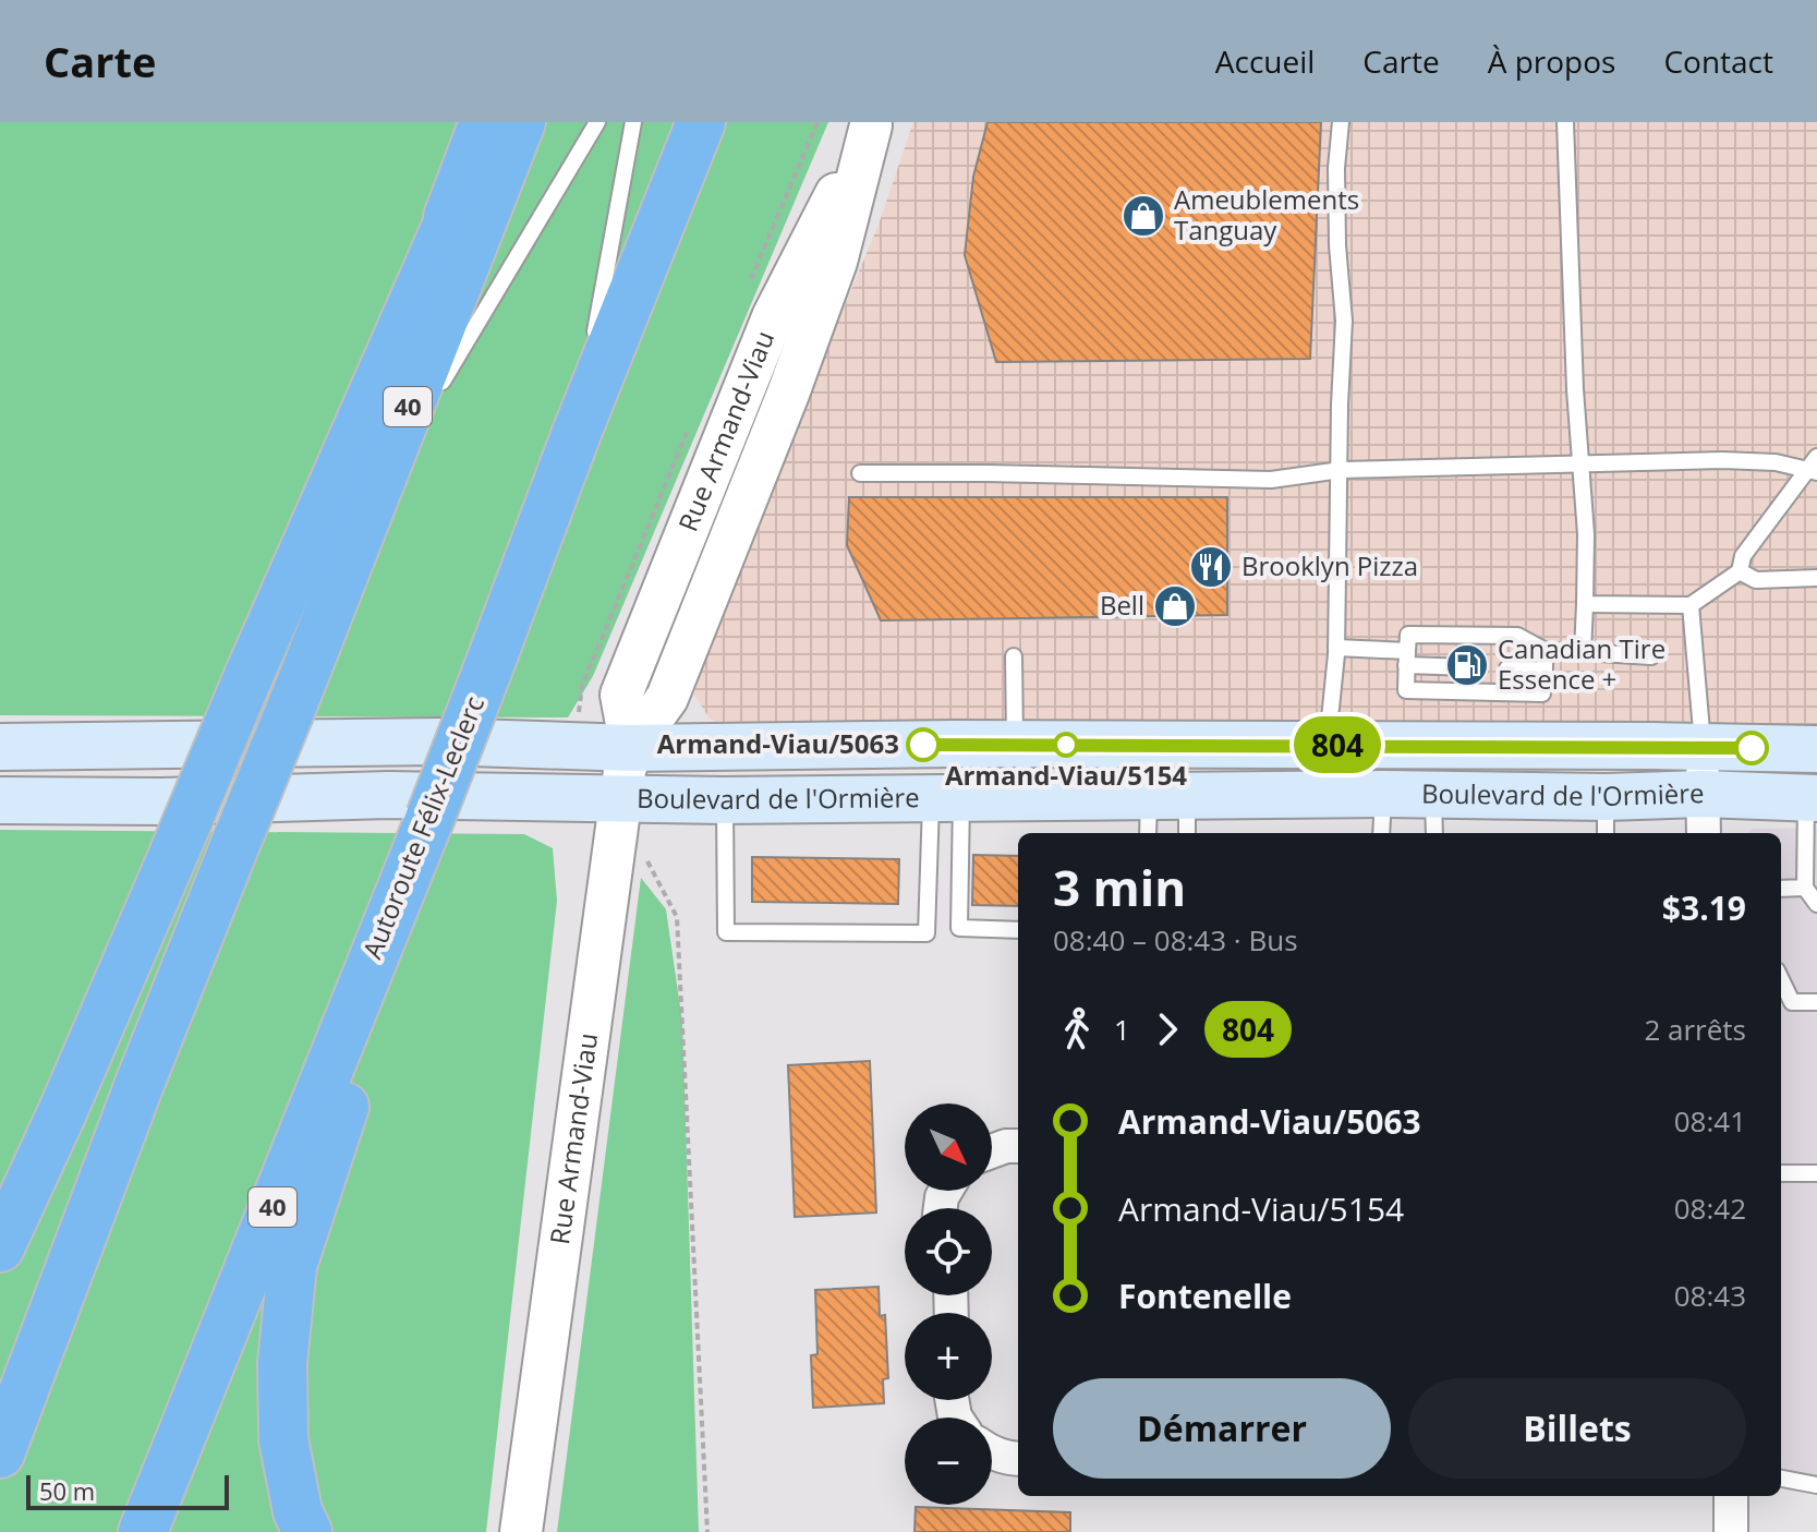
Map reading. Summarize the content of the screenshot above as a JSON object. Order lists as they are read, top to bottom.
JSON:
{
  "streets": {
    "highway": ["40", "Autoroute Félix-Leclerc"],
    "main road": ["Boulevard de l'Ormière"],
    "street": ["Rue Armand-Viau"]
  },
  "crossings": [
    ["Rue Armand-Viau", "Boulevard de l'Ormière"]
  ],
  "places": {
    "shop": ["Ameublements Tanguay", "Bell"],
    "restaurant": ["Brooklyn Pizza"],
    "fuel station": ["Canadian Tire Essence +"],
    "other": ["Armand-Viau/5063", "Armand-Viau/5154"]
  },
  "lines": ["bus line 804"],
  "scale_bar": "50 m",
  "north": "bottom right",
  "page": {
    "header": "Carte",
    "nav": [
      "Accueil",
      "Carte",
      "À propos",
      "Contact"
    ],
    "on_map": "804",
    "heading": ["3 min", "08:40 – 08:43 · Bus", "$3.19"],
    "legs": ["1", "804", "2 arrêts"],
    "list": [
      {
        "name": "Armand-Viau/5063",
        "value": "08:41"
      },
      {
        "name": "Armand-Viau/5154",
        "value": "08:42"
      },
      {
        "name": "Fontenelle",
        "value": "08:43"
      }
    ],
    "map_buttons": ["+", "−"],
    "buttons": ["Démarrer", "Billets"],
    "scale": "50 m"
  }
}
